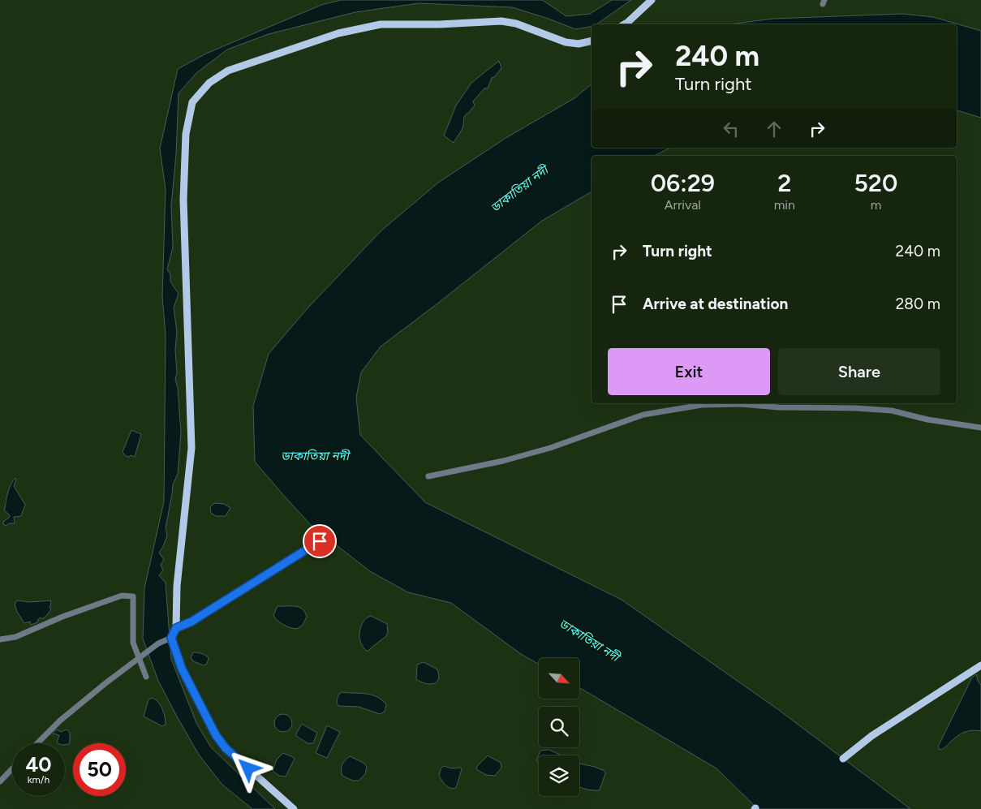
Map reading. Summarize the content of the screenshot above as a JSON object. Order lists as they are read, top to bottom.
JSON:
{
  "water": ["ডাকাতিয়া নদী"],
  "north": "bottom right",
  "page": {
    "turn": ["240 m", "Turn right"],
    "eta": [
      "06:29",
      "Arrival",
      "2",
      "min",
      "520",
      "m"
    ],
    "list": [
      {
        "name": "Turn right",
        "value": "240 m"
      },
      {
        "name": "Arrive at destination",
        "value": "280 m"
      }
    ],
    "buttons": ["Exit", "Share"],
    "speed": "40 km/h",
    "limit": "50"
  }
}
